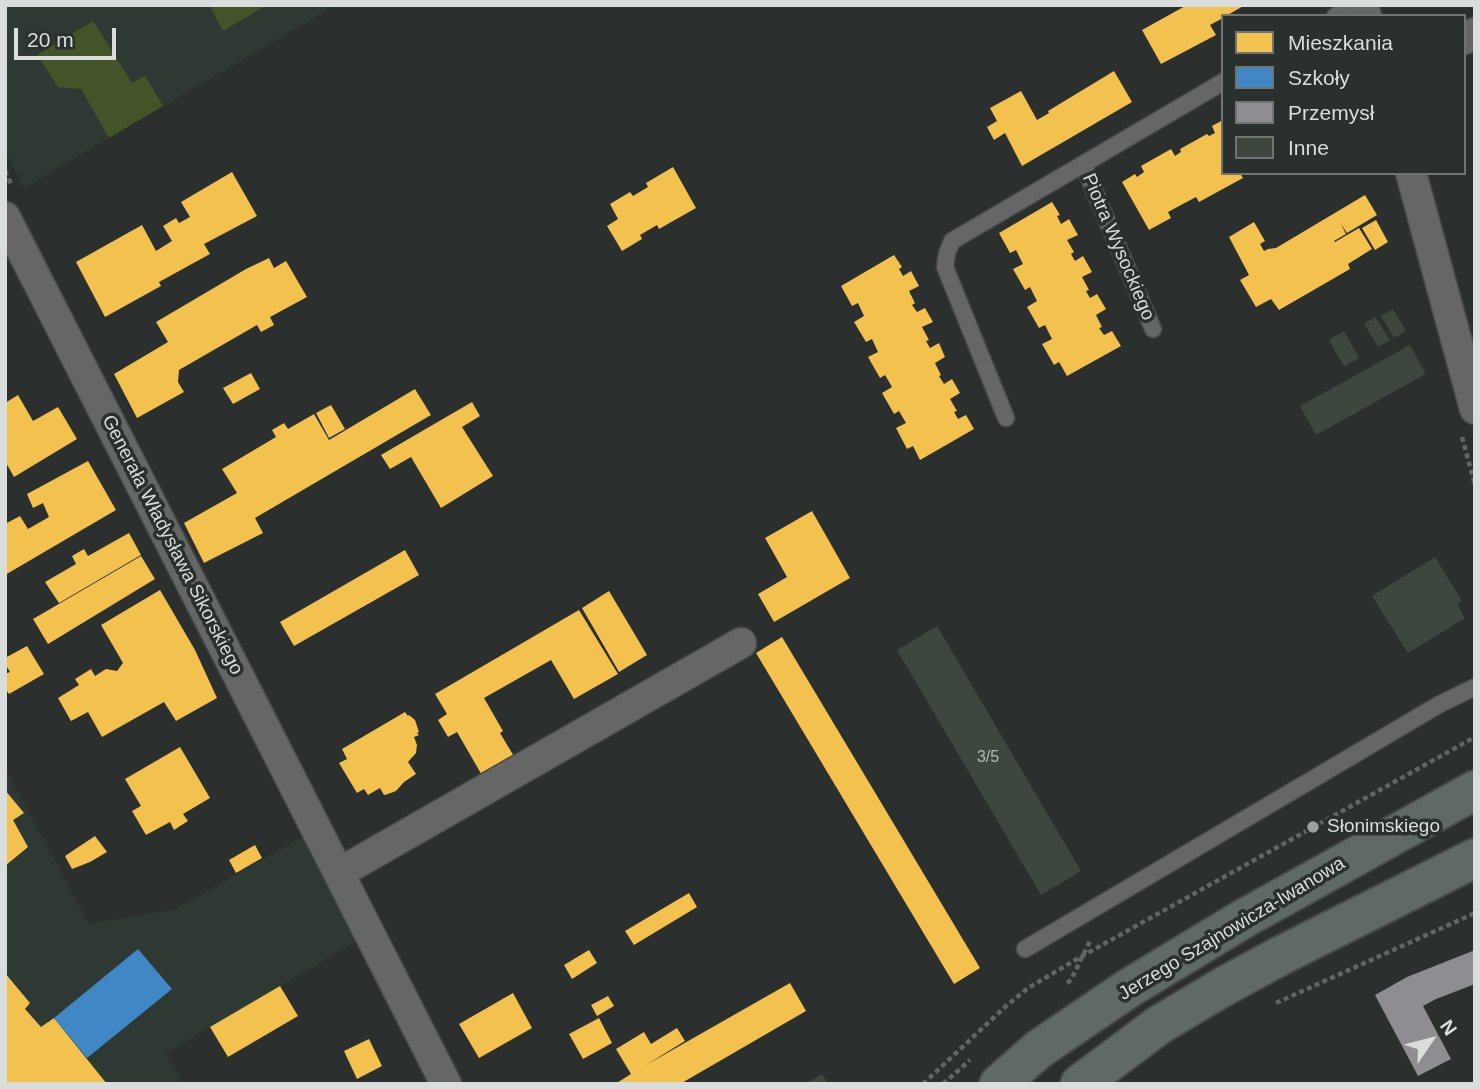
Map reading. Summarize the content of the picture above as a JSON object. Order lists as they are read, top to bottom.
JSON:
{
  "streets": {
    "main road": ["Jerzego Szajnowicza-Iwanowa"],
    "street": ["Generała Władysława Sikorskiego"],
    "lane": ["Piotra Wysockiego"]
  },
  "places": ["Słonimskiego"],
  "house_numbers": ["3/5"],
  "legend": [
    "Mieszkania",
    "Szkoły",
    "Przemysł",
    "Inne"
  ],
  "scale_bar": "20 m",
  "north": "top right"
}
